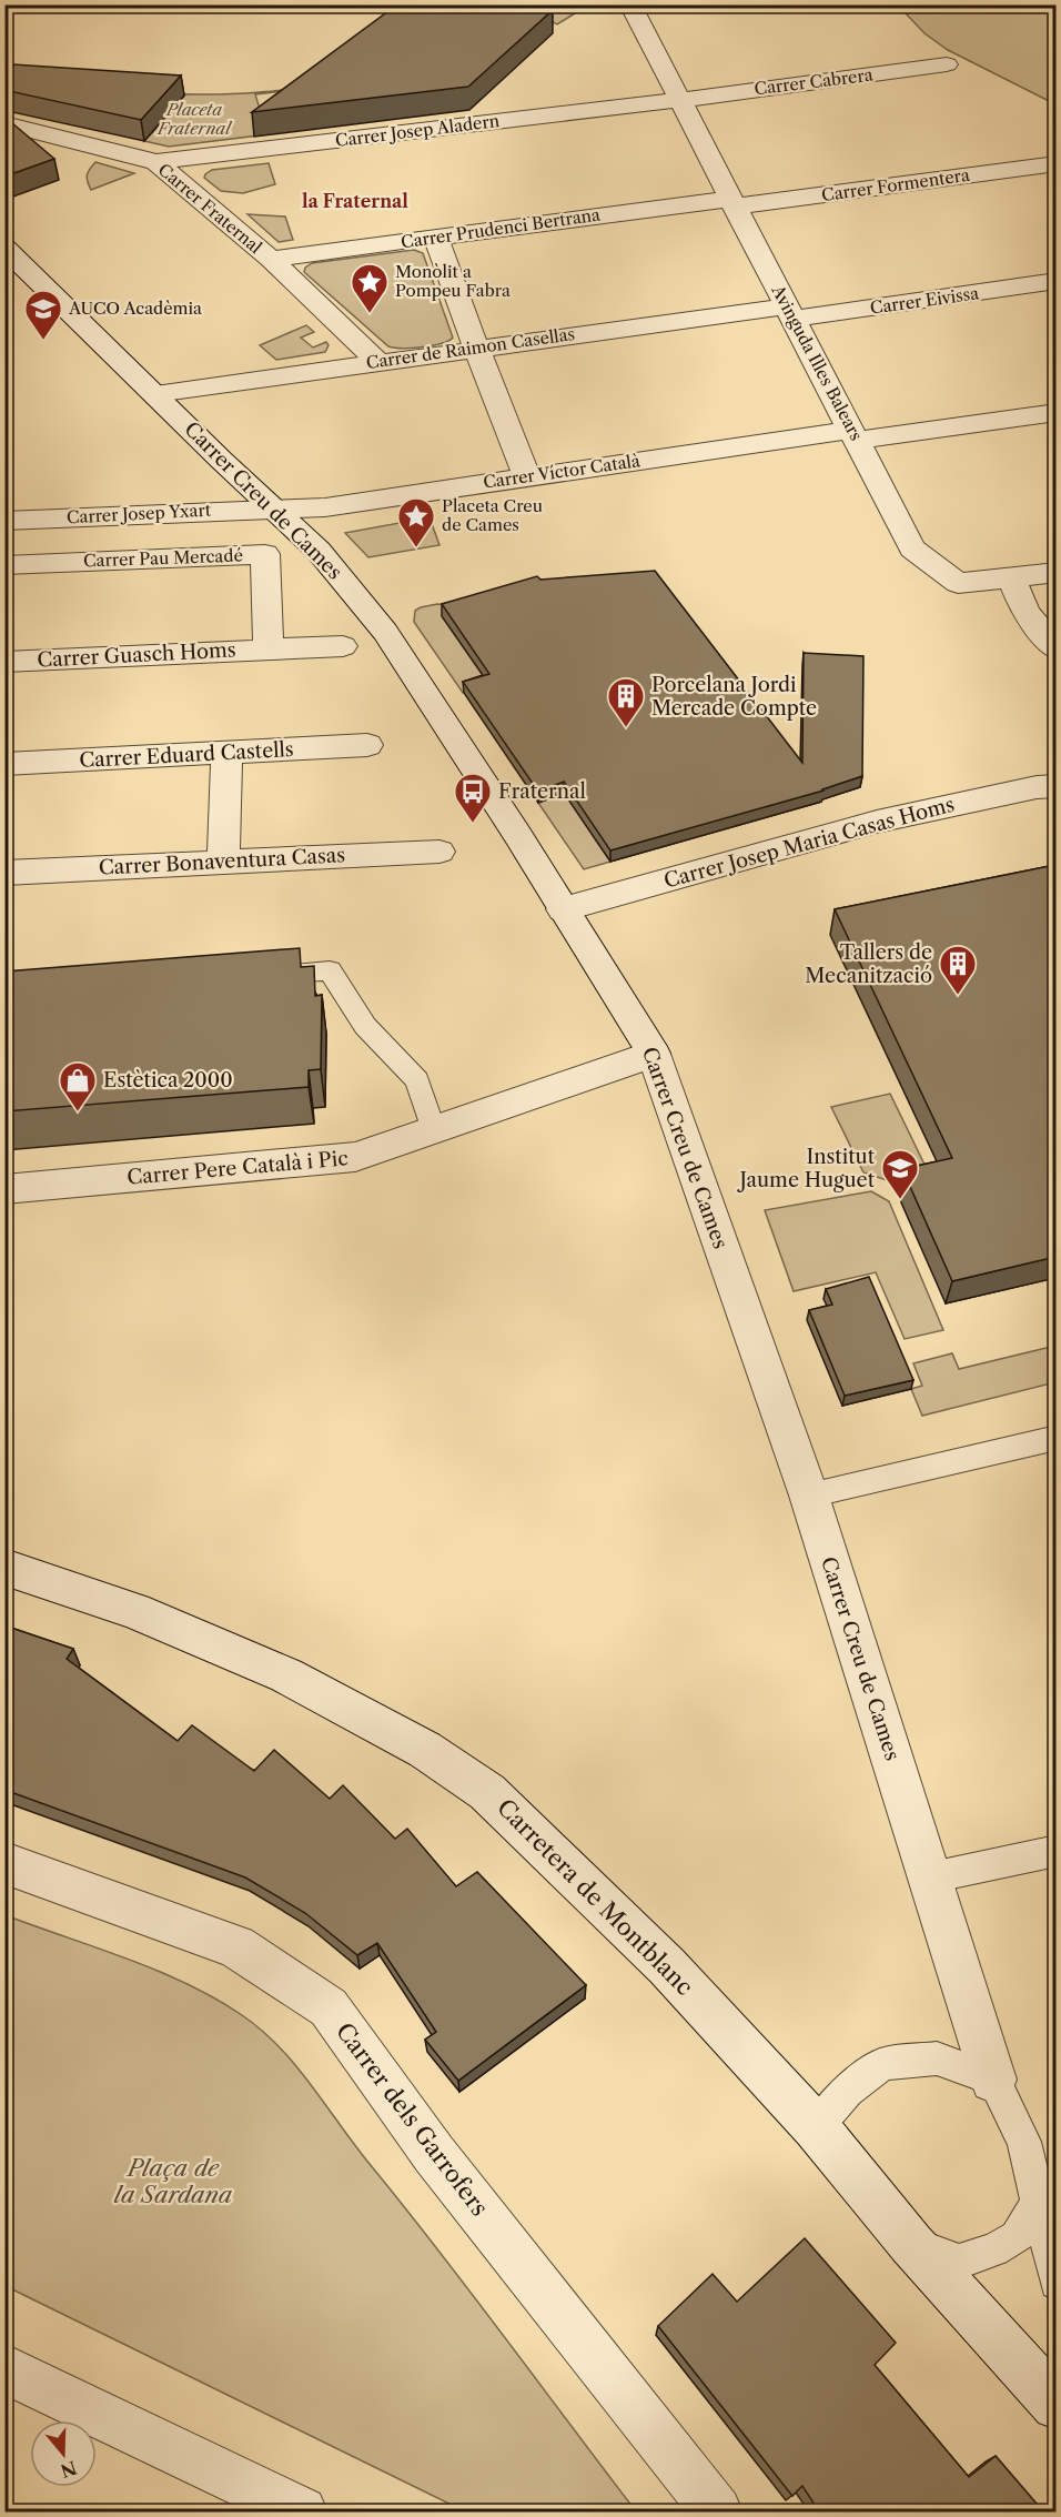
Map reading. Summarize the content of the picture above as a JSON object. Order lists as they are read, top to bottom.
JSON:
{
  "streets": {
    "street": [
      "Carrer Cabrera",
      "Carrer Josep Aladern",
      "Carrer Formentera",
      "Carrer Fraternal",
      "Carrer Prudenci Bertrana",
      "Carrer Eivissa",
      "Carrer de Raimon Casellas",
      "Avinguda Illes Balears",
      "Carrer Víctor Català",
      "Carrer Creu de Cames",
      "Carrer Josep Yxart",
      "Carrer Pau Mercadé",
      "Carrer Guasch Homs",
      "Carrer Eduard Castells",
      "Carrer Josep Maria Casas Homs",
      "Carrer Bonaventura Casas",
      "Carrer Pere Català i Pic",
      "Carretera de Montblanc",
      "Carrer dels Garrofers"
    ]
  },
  "crossings": [
    ["Carrer Cabrera", "Carrer Josep Aladern"],
    ["Carrer Cabrera", "Avinguda Illes Balears"],
    ["Carrer Josep Aladern", "Carrer Fraternal"],
    ["Carrer Josep Aladern", "Avinguda Illes Balears"],
    ["Carrer Formentera", "Carrer Prudenci Bertrana"],
    ["Carrer Formentera", "Avinguda Illes Balears"],
    ["Carrer Fraternal", "Carrer Prudenci Bertrana"],
    ["Carrer Fraternal", "Carrer de Raimon Casellas"],
    ["Carrer Prudenci Bertrana", "Avinguda Illes Balears"],
    ["Carrer Eivissa", "Carrer de Raimon Casellas"],
    ["Carrer Eivissa", "Avinguda Illes Balears"],
    ["Carrer de Raimon Casellas", "Avinguda Illes Balears"],
    ["Carrer de Raimon Casellas", "Carrer Creu de Cames"],
    ["Avinguda Illes Balears", "Carrer Víctor Català"],
    ["Carrer Víctor Català", "Carrer Creu de Cames"],
    ["Carrer Víctor Català", "Carrer Josep Yxart"],
    ["Carrer Creu de Cames", "Carrer Josep Yxart"],
    ["Carrer Creu de Cames", "Carrer Josep Maria Casas Homs"],
    ["Carrer Creu de Cames", "Carrer Pere Català i Pic"],
    ["Carrer Creu de Cames", "Carretera de Montblanc"],
    ["Carrer Pau Mercadé", "Carrer Guasch Homs"]
  ],
  "districts": ["la Fraternal"],
  "parks": ["Placeta Fraternal", "Plaça de la Sardana"],
  "places": {
    "place": ["Monòlit a Pompeu Fabra", "Placeta Creu de Cames"],
    "school or university": ["AUCO Acadèmia", "Institut Jaume Huguet"],
    "building": ["Porcelana Jordi Mercade Compte", "Tallers de Mecanització"],
    "bus stop": ["Fraternal"],
    "shop": ["Estètica 2000"]
  },
  "north": "bottom"
}
